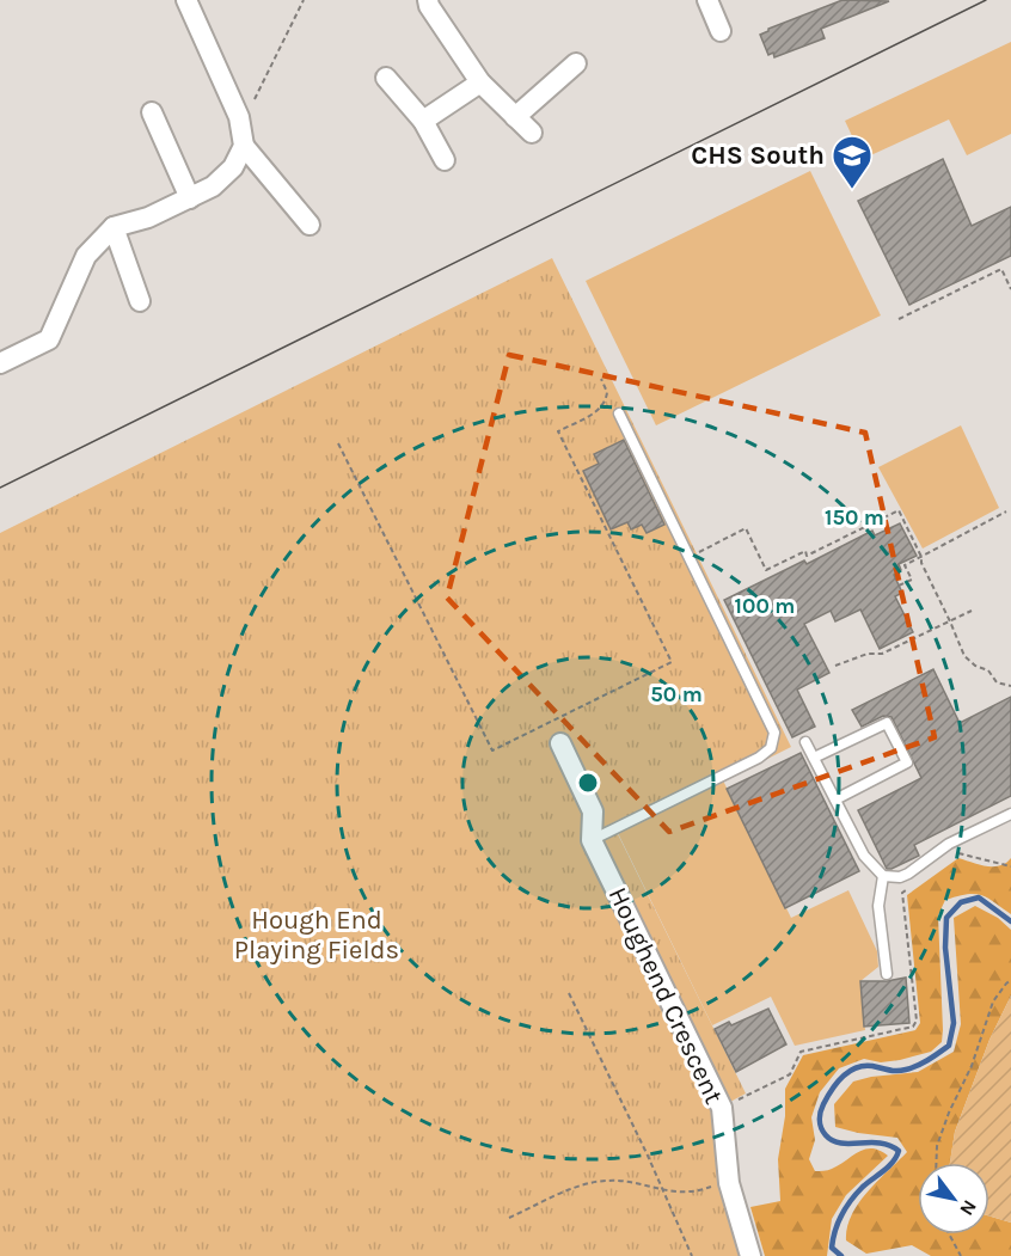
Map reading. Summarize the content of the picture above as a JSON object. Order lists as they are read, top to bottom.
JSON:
{
  "streets": {
    "street": ["Houghend Crescent"]
  },
  "parks": ["Hough End Playing Fields"],
  "places": {
    "school or university": ["CHS South"]
  },
  "north": "bottom right",
  "rings": ["150 m", "100 m", "50 m"]
}
